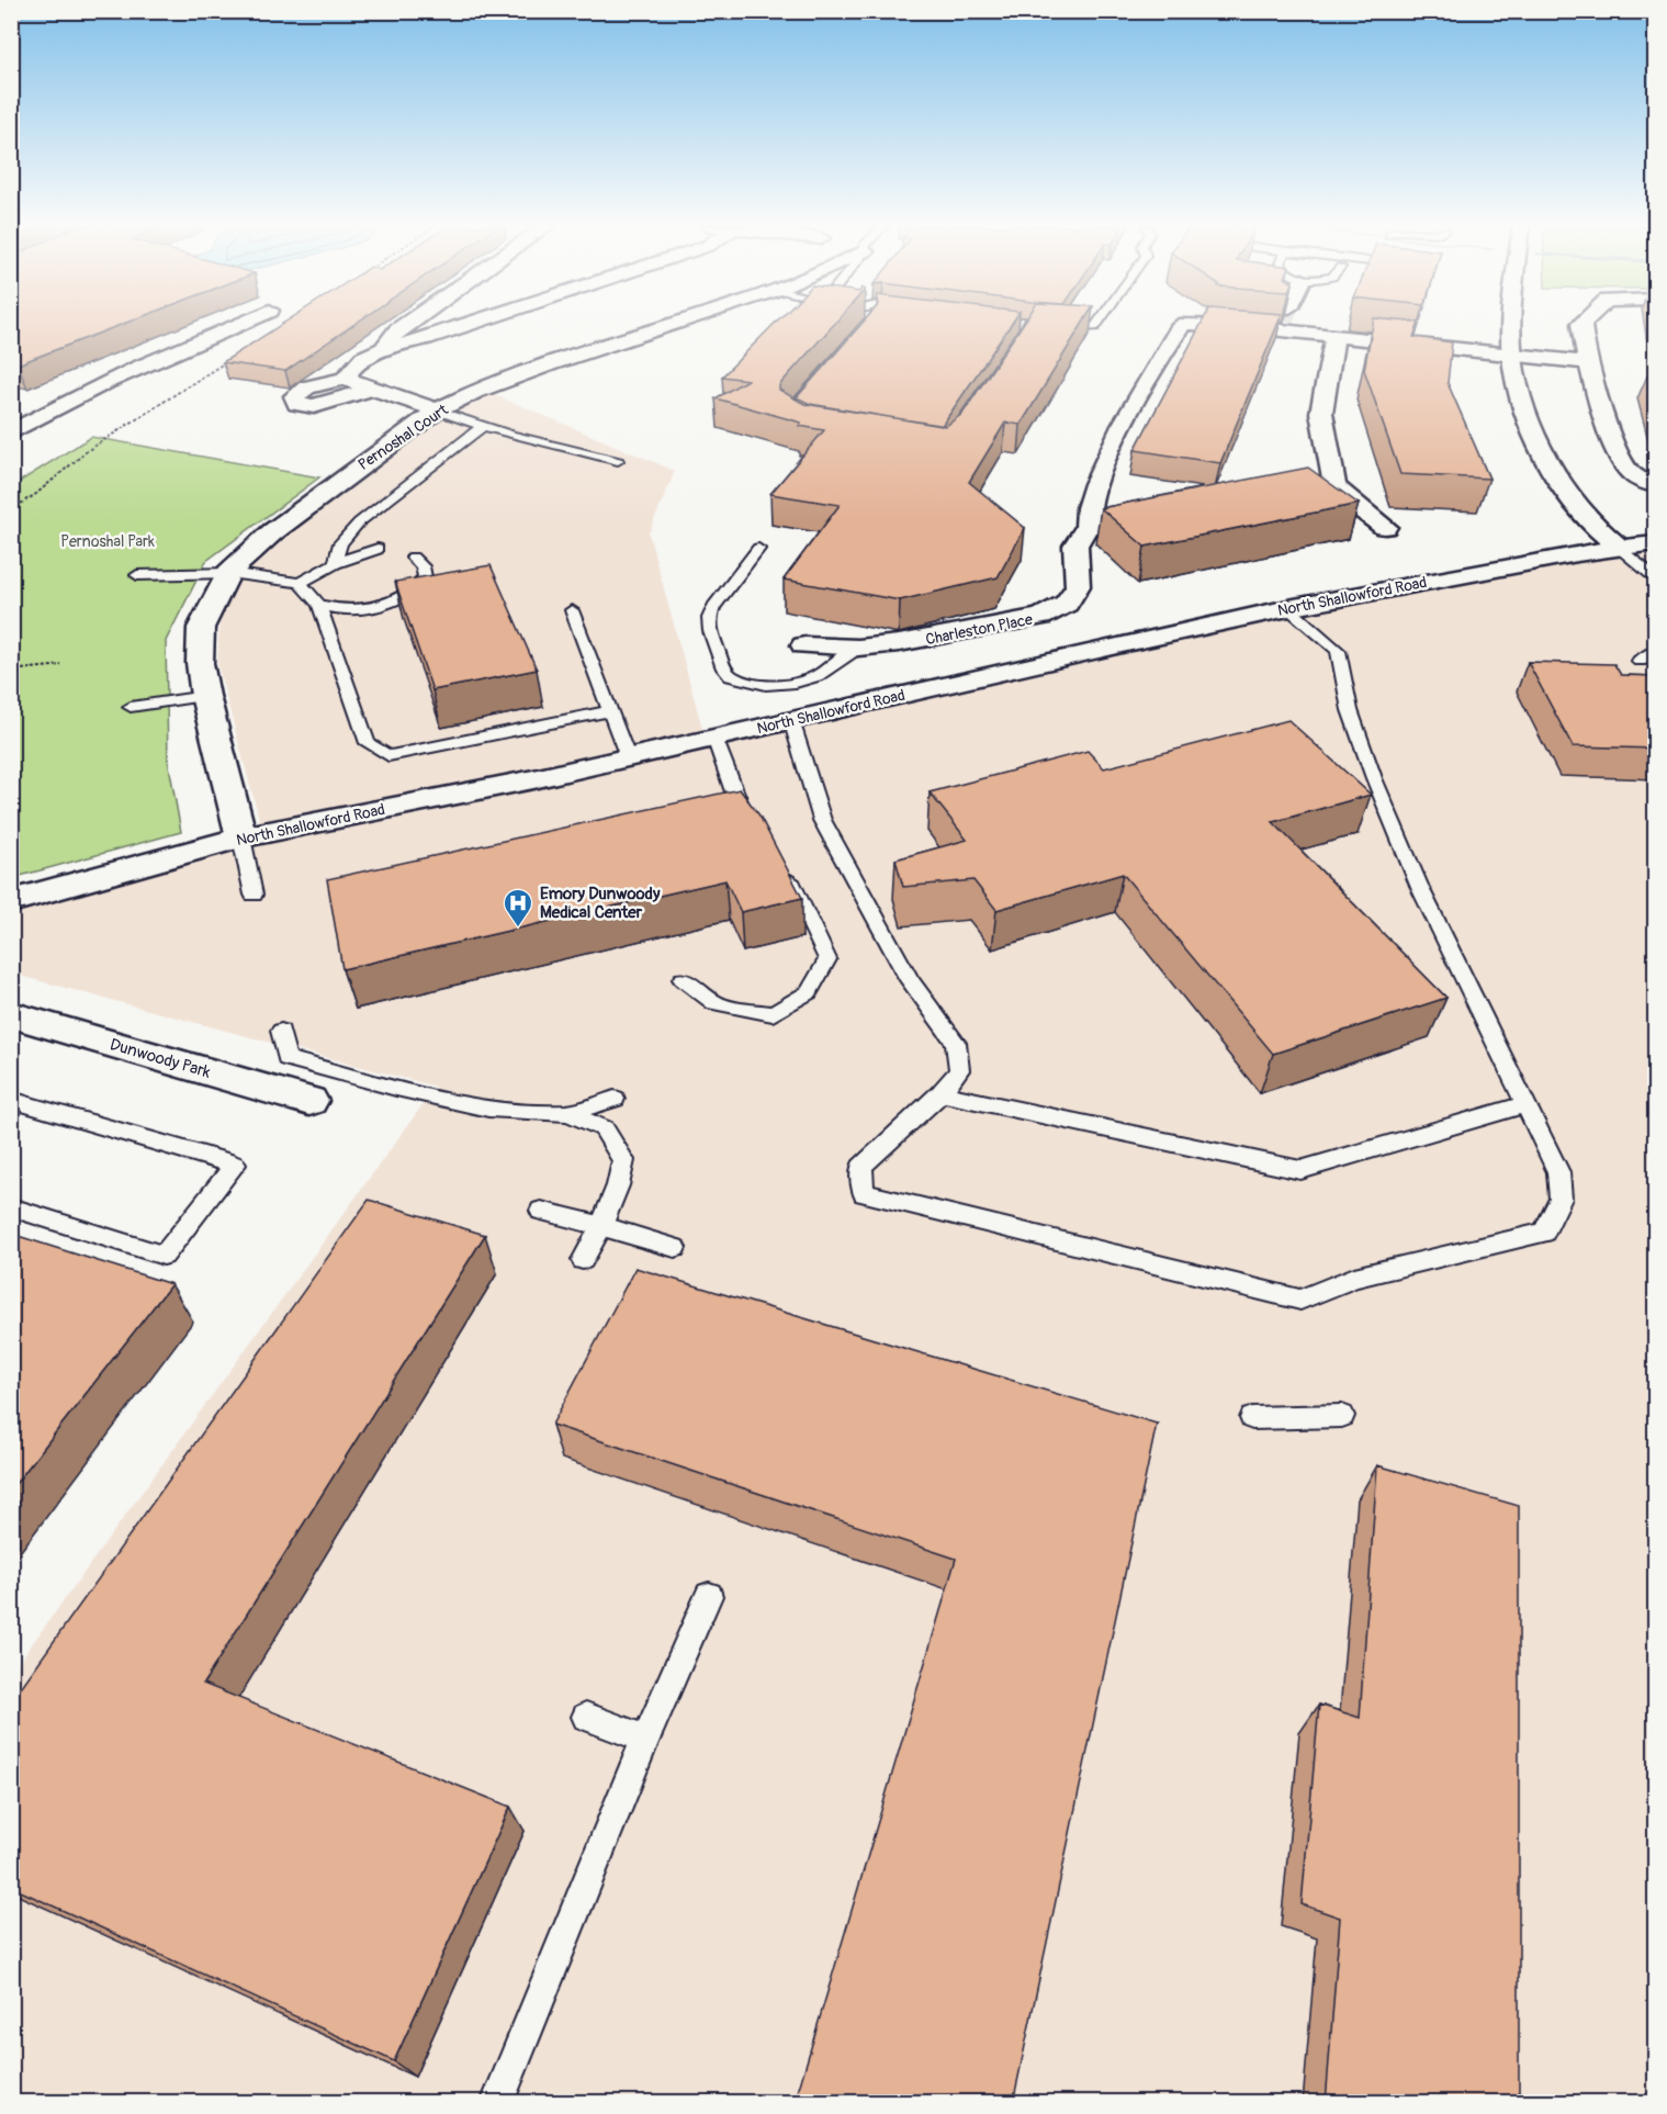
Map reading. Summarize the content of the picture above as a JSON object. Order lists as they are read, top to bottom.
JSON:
{
  "streets": {
    "street": [
      "Pernoshal Court",
      "North Shallowford Road",
      "Charleston Place",
      "Dunwoody Park"
    ]
  },
  "crossings": [
    ["Pernoshal Court", "North Shallowford Road"]
  ],
  "parks": ["Pernoshal Park"],
  "places": {
    "hospital": ["Emory Dunwoody Medical Center"]
  }
}
